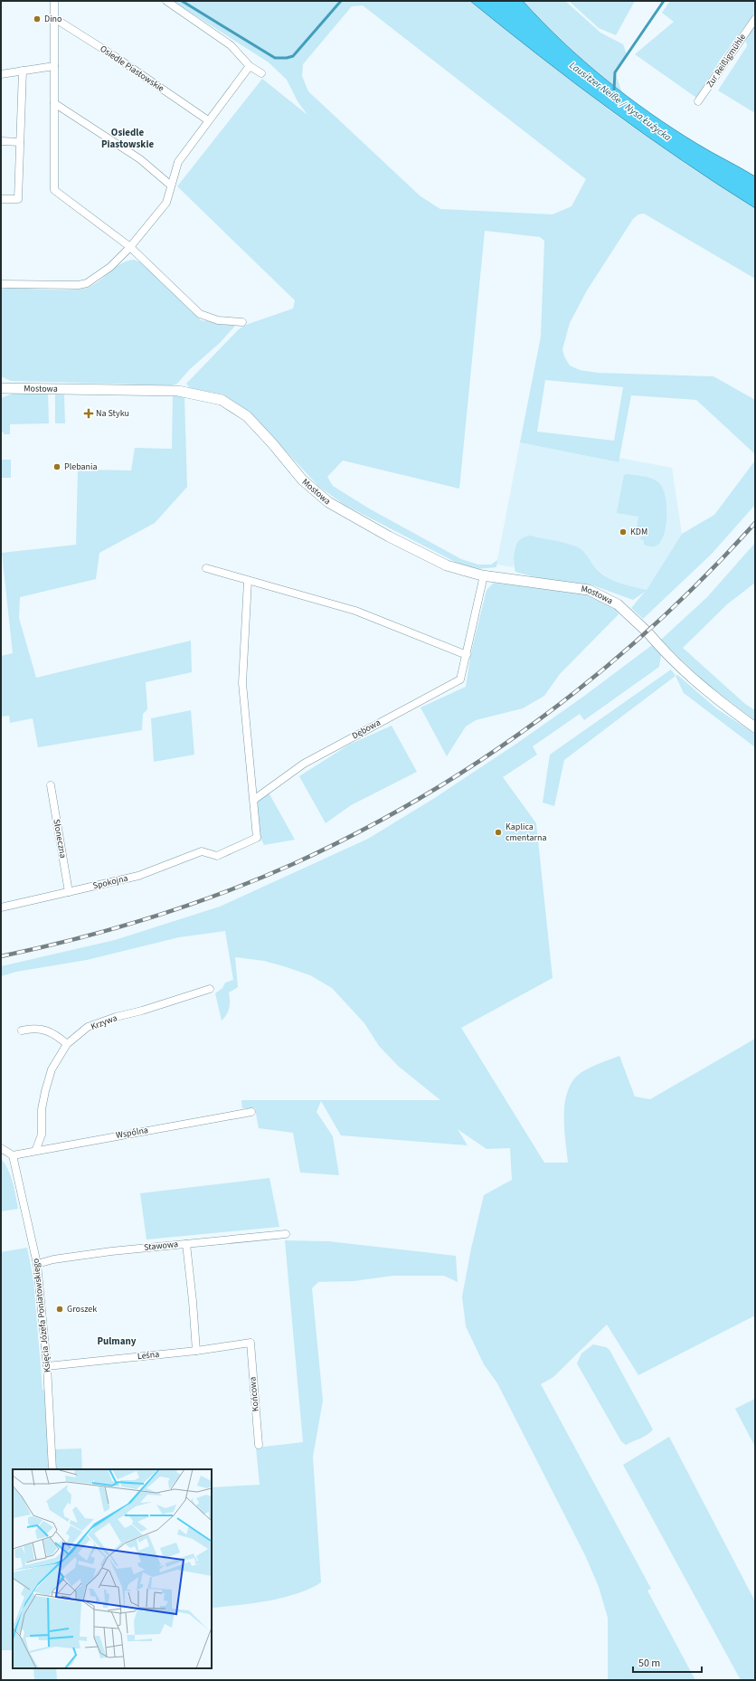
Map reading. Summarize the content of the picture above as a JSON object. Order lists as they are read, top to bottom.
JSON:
{
  "streets": {
    "street": [
      "Zur Reißigmühle",
      "Osiedle Piastowskie",
      "Mostowa",
      "Dębowa",
      "Słoneczna",
      "Spokojna",
      "Krzywa",
      "Wspólna",
      "Stawowa",
      "Księcia Józefa Poniatowskiego",
      "Leśna",
      "Końcowa"
    ]
  },
  "crossings": [
    ["Mostowa", "Dębowa"],
    ["Dębowa", "Spokojna"],
    ["Słoneczna", "Spokojna"],
    ["Krzywa", "Wspólna"],
    ["Wspólna", "Księcia Józefa Poniatowskiego"],
    ["Stawowa", "Księcia Józefa Poniatowskiego"],
    ["Księcia Józefa Poniatowskiego", "Leśna"],
    ["Leśna", "Końcowa"]
  ],
  "districts": ["Osiedle Piastowskie", "Pulmany"],
  "water": ["Lausitzer Neiße / Nysa Łużycka"],
  "places": {
    "other": [
      "Dino",
      "Plebania",
      "KDM",
      "Kaplica cmentarna",
      "Groszek"
    ],
    "health": ["Na Styku"]
  },
  "scale_bar": "50 m"
}
